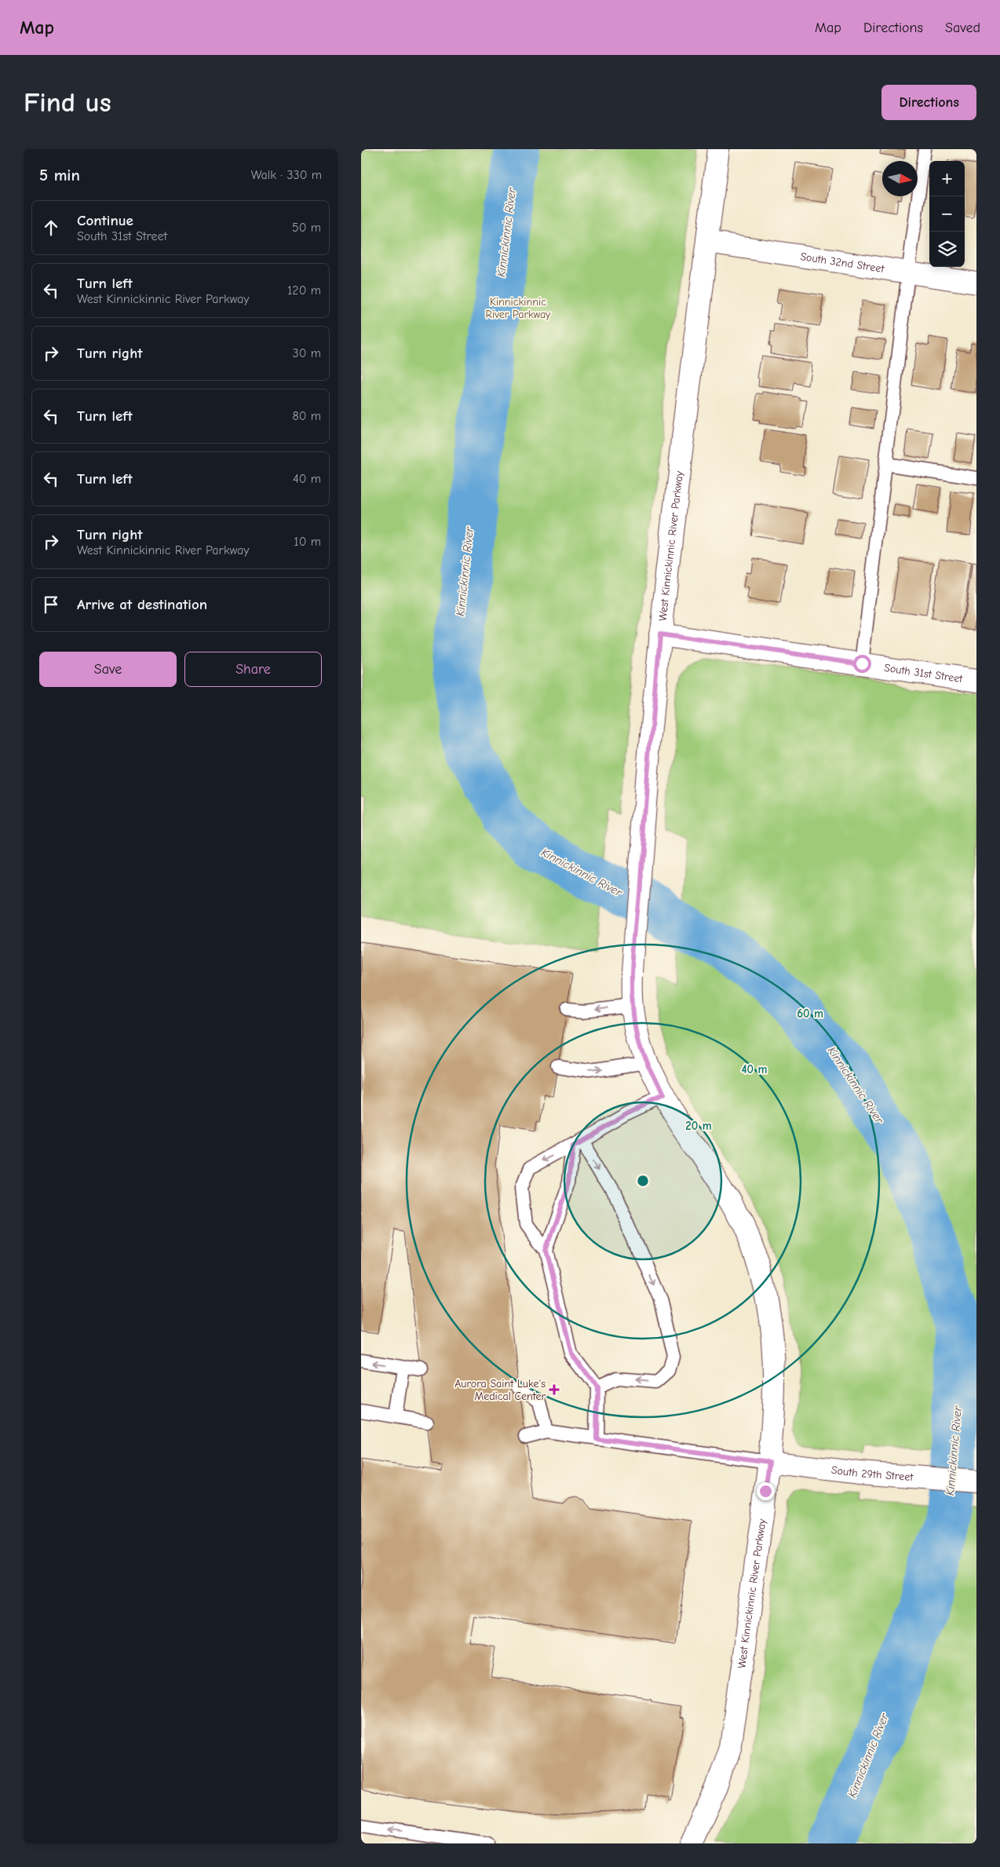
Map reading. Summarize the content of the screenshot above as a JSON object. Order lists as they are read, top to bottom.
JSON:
{
  "streets": {
    "street": [
      "South 32nd Street",
      "West Kinnickinnic River Parkway",
      "South 31st Street",
      "South 29th Street"
    ]
  },
  "crossings": [
    ["South 32nd Street", "West Kinnickinnic River Parkway"],
    ["West Kinnickinnic River Parkway", "South 31st Street"],
    ["West Kinnickinnic River Parkway", "South 29th Street"]
  ],
  "water": ["Kinnickinnic River"],
  "parks": ["Kinnickinnic River Parkway"],
  "places": {
    "health": ["Aurora Saint Luke's Medical Center"]
  },
  "north": "right",
  "page": {
    "header": "Map",
    "nav": ["Map", "Directions", "Saved"],
    "buttons": [
      "Directions",
      ["Save", "Share"]
    ],
    "title": "Find us",
    "heading": ["5 min", "Walk · 330 m"],
    "map_buttons": ["+", "−"],
    "list": [
      ["Continue", "South 31st Street", "50 m"],
      ["Turn left", "West Kinnickinnic River Parkway", "120 m"],
      ["Turn right", "30 m"],
      ["Turn left", "80 m"],
      ["Turn left", "40 m"],
      ["Turn right", "West Kinnickinnic River Parkway", "10 m"],
      "Arrive at destination"
    ]
  },
  "rings": ["60 m", "40 m", "20 m"]
}
